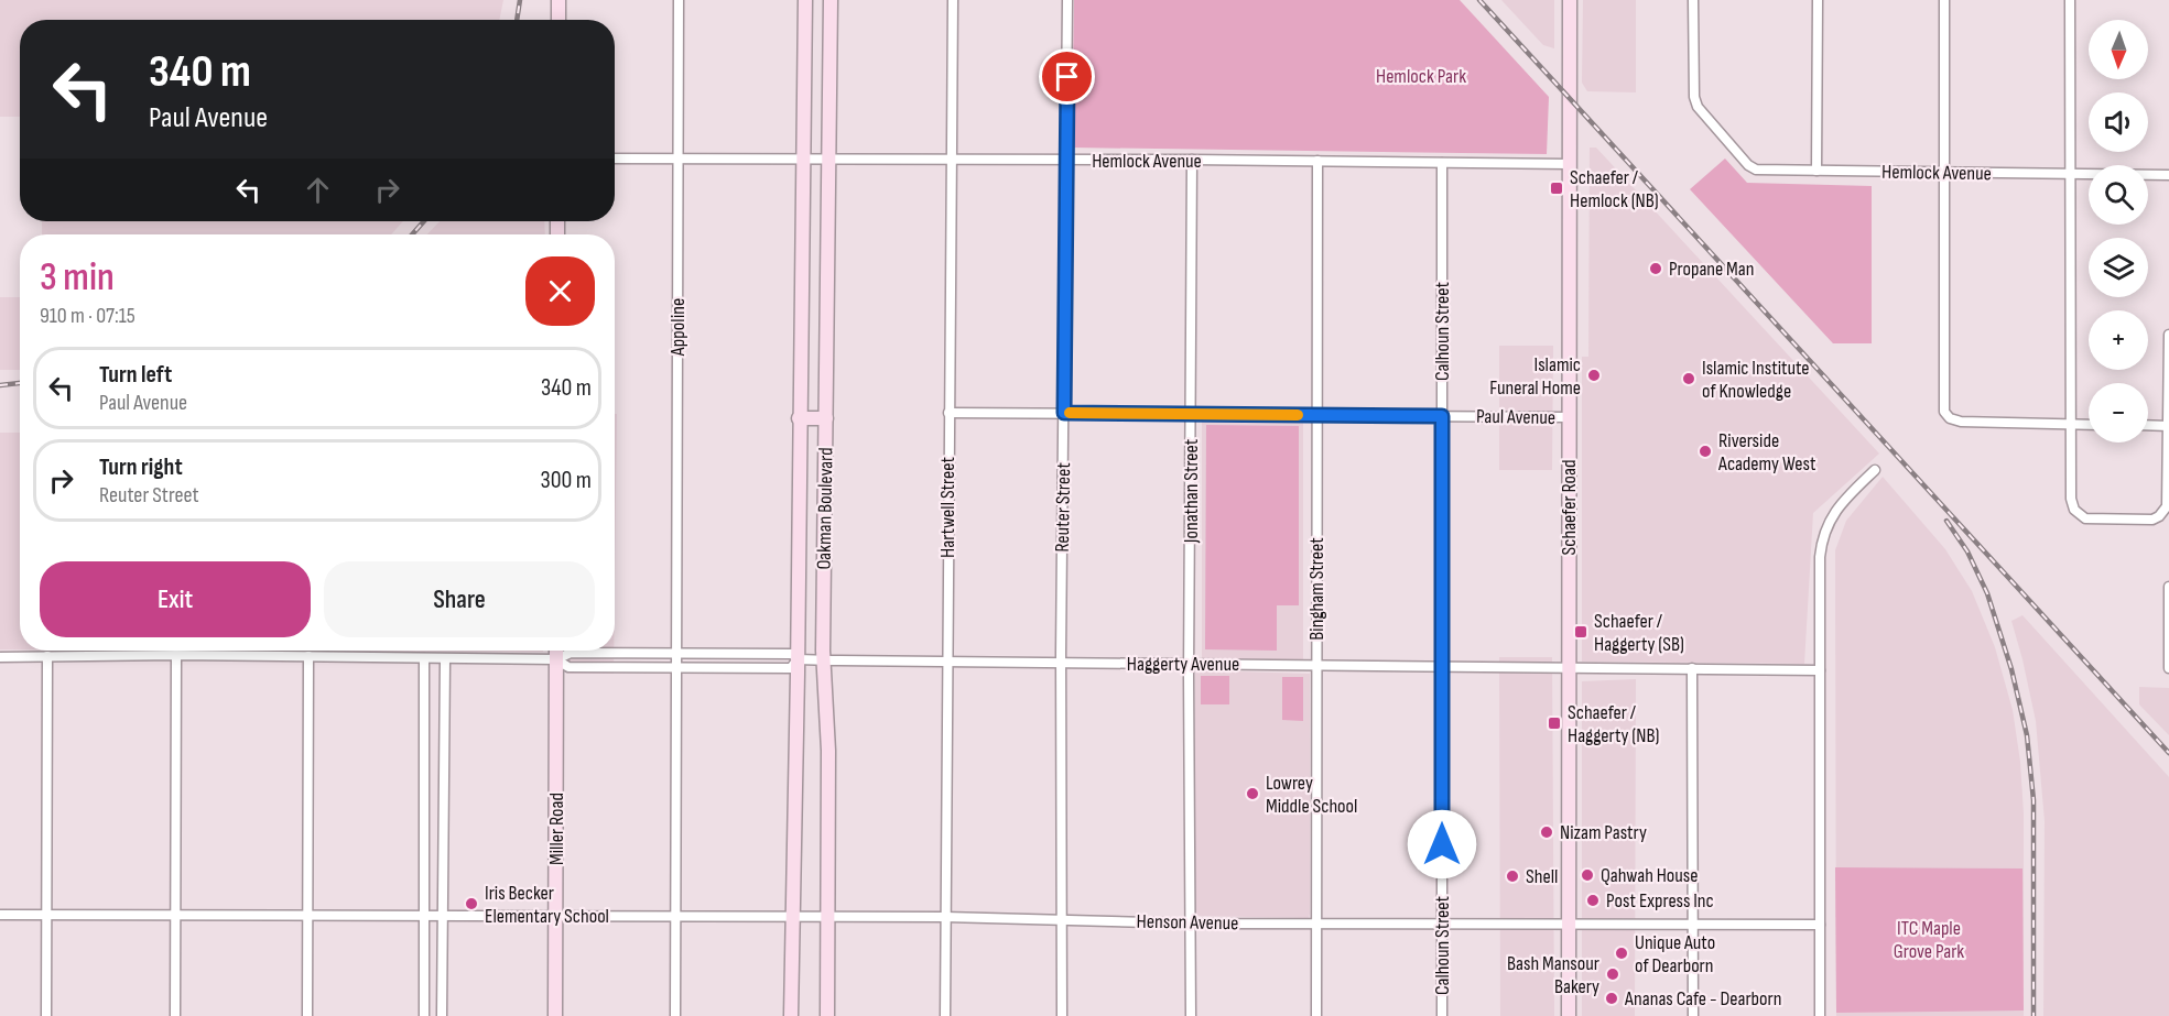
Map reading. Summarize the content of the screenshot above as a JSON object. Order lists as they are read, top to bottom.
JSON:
{
  "streets": {
    "street": [
      "Hemlock Avenue",
      "Appoline",
      "Calhoun Street",
      "Paul Avenue",
      "Jonathan Street",
      "Hartwell Street",
      "Reuter Street",
      "Schaefer Road",
      "Oakman Boulevard",
      "Bingham Street",
      "Haggerty Avenue",
      "Miller Road",
      "Henson Avenue"
    ]
  },
  "crossings": [
    ["Hemlock Avenue", "Appoline"],
    ["Hemlock Avenue", "Calhoun Street"],
    ["Hemlock Avenue", "Jonathan Street"],
    ["Hemlock Avenue", "Hartwell Street"],
    ["Hemlock Avenue", "Reuter Street"],
    ["Hemlock Avenue", "Schaefer Road"],
    ["Hemlock Avenue", "Oakman Boulevard"],
    ["Hemlock Avenue", "Bingham Street"],
    ["Appoline", "Haggerty Avenue"],
    ["Appoline", "Henson Avenue"],
    ["Calhoun Street", "Paul Avenue"],
    ["Calhoun Street", "Haggerty Avenue"],
    ["Calhoun Street", "Henson Avenue"],
    ["Paul Avenue", "Jonathan Street"],
    ["Paul Avenue", "Hartwell Street"],
    ["Paul Avenue", "Reuter Street"],
    ["Paul Avenue", "Schaefer Road"],
    ["Paul Avenue", "Bingham Street"],
    ["Jonathan Street", "Haggerty Avenue"],
    ["Jonathan Street", "Henson Avenue"],
    ["Hartwell Street", "Haggerty Avenue"],
    ["Hartwell Street", "Henson Avenue"],
    ["Reuter Street", "Haggerty Avenue"],
    ["Reuter Street", "Henson Avenue"],
    ["Schaefer Road", "Haggerty Avenue"],
    ["Schaefer Road", "Henson Avenue"],
    ["Oakman Boulevard", "Haggerty Avenue"],
    ["Oakman Boulevard", "Henson Avenue"],
    ["Bingham Street", "Haggerty Avenue"],
    ["Bingham Street", "Henson Avenue"],
    ["Haggerty Avenue", "Miller Road"],
    ["Miller Road", "Henson Avenue"]
  ],
  "parks": ["Hemlock Park", "ITC Maple Grove Park"],
  "places": {
    "transit": ["Schaefer / Hemlock (NB)", "Schaefer / Haggerty (SB)", "Schaefer / Haggerty (NB)"],
    "other": [
      "Propane Man",
      "Islamic Funeral Home",
      "Islamic Institute of Knowledge",
      "Riverside Academy West",
      "Lowrey Middle School",
      "Nizam Pastry",
      "Qahwah House",
      "Shell",
      "Post Express Inc",
      "Iris Becker Elementary School",
      "Unique Auto of Dearborn",
      "Bash Mansour Bakery",
      "Ananas Cafe - Dearborn"
    ]
  },
  "north": "bottom",
  "page": {
    "map_buttons": ["+", "−"],
    "turn": ["340 m", "Paul Avenue"],
    "heading": ["3 min", "910 m · 07:15"],
    "list": [
      {
        "name": "Turn left",
        "note": "Paul Avenue",
        "value": "340 m"
      },
      {
        "name": "Turn right",
        "note": "Reuter Street",
        "value": "300 m"
      }
    ],
    "buttons": ["Exit", "Share"]
  }
}
